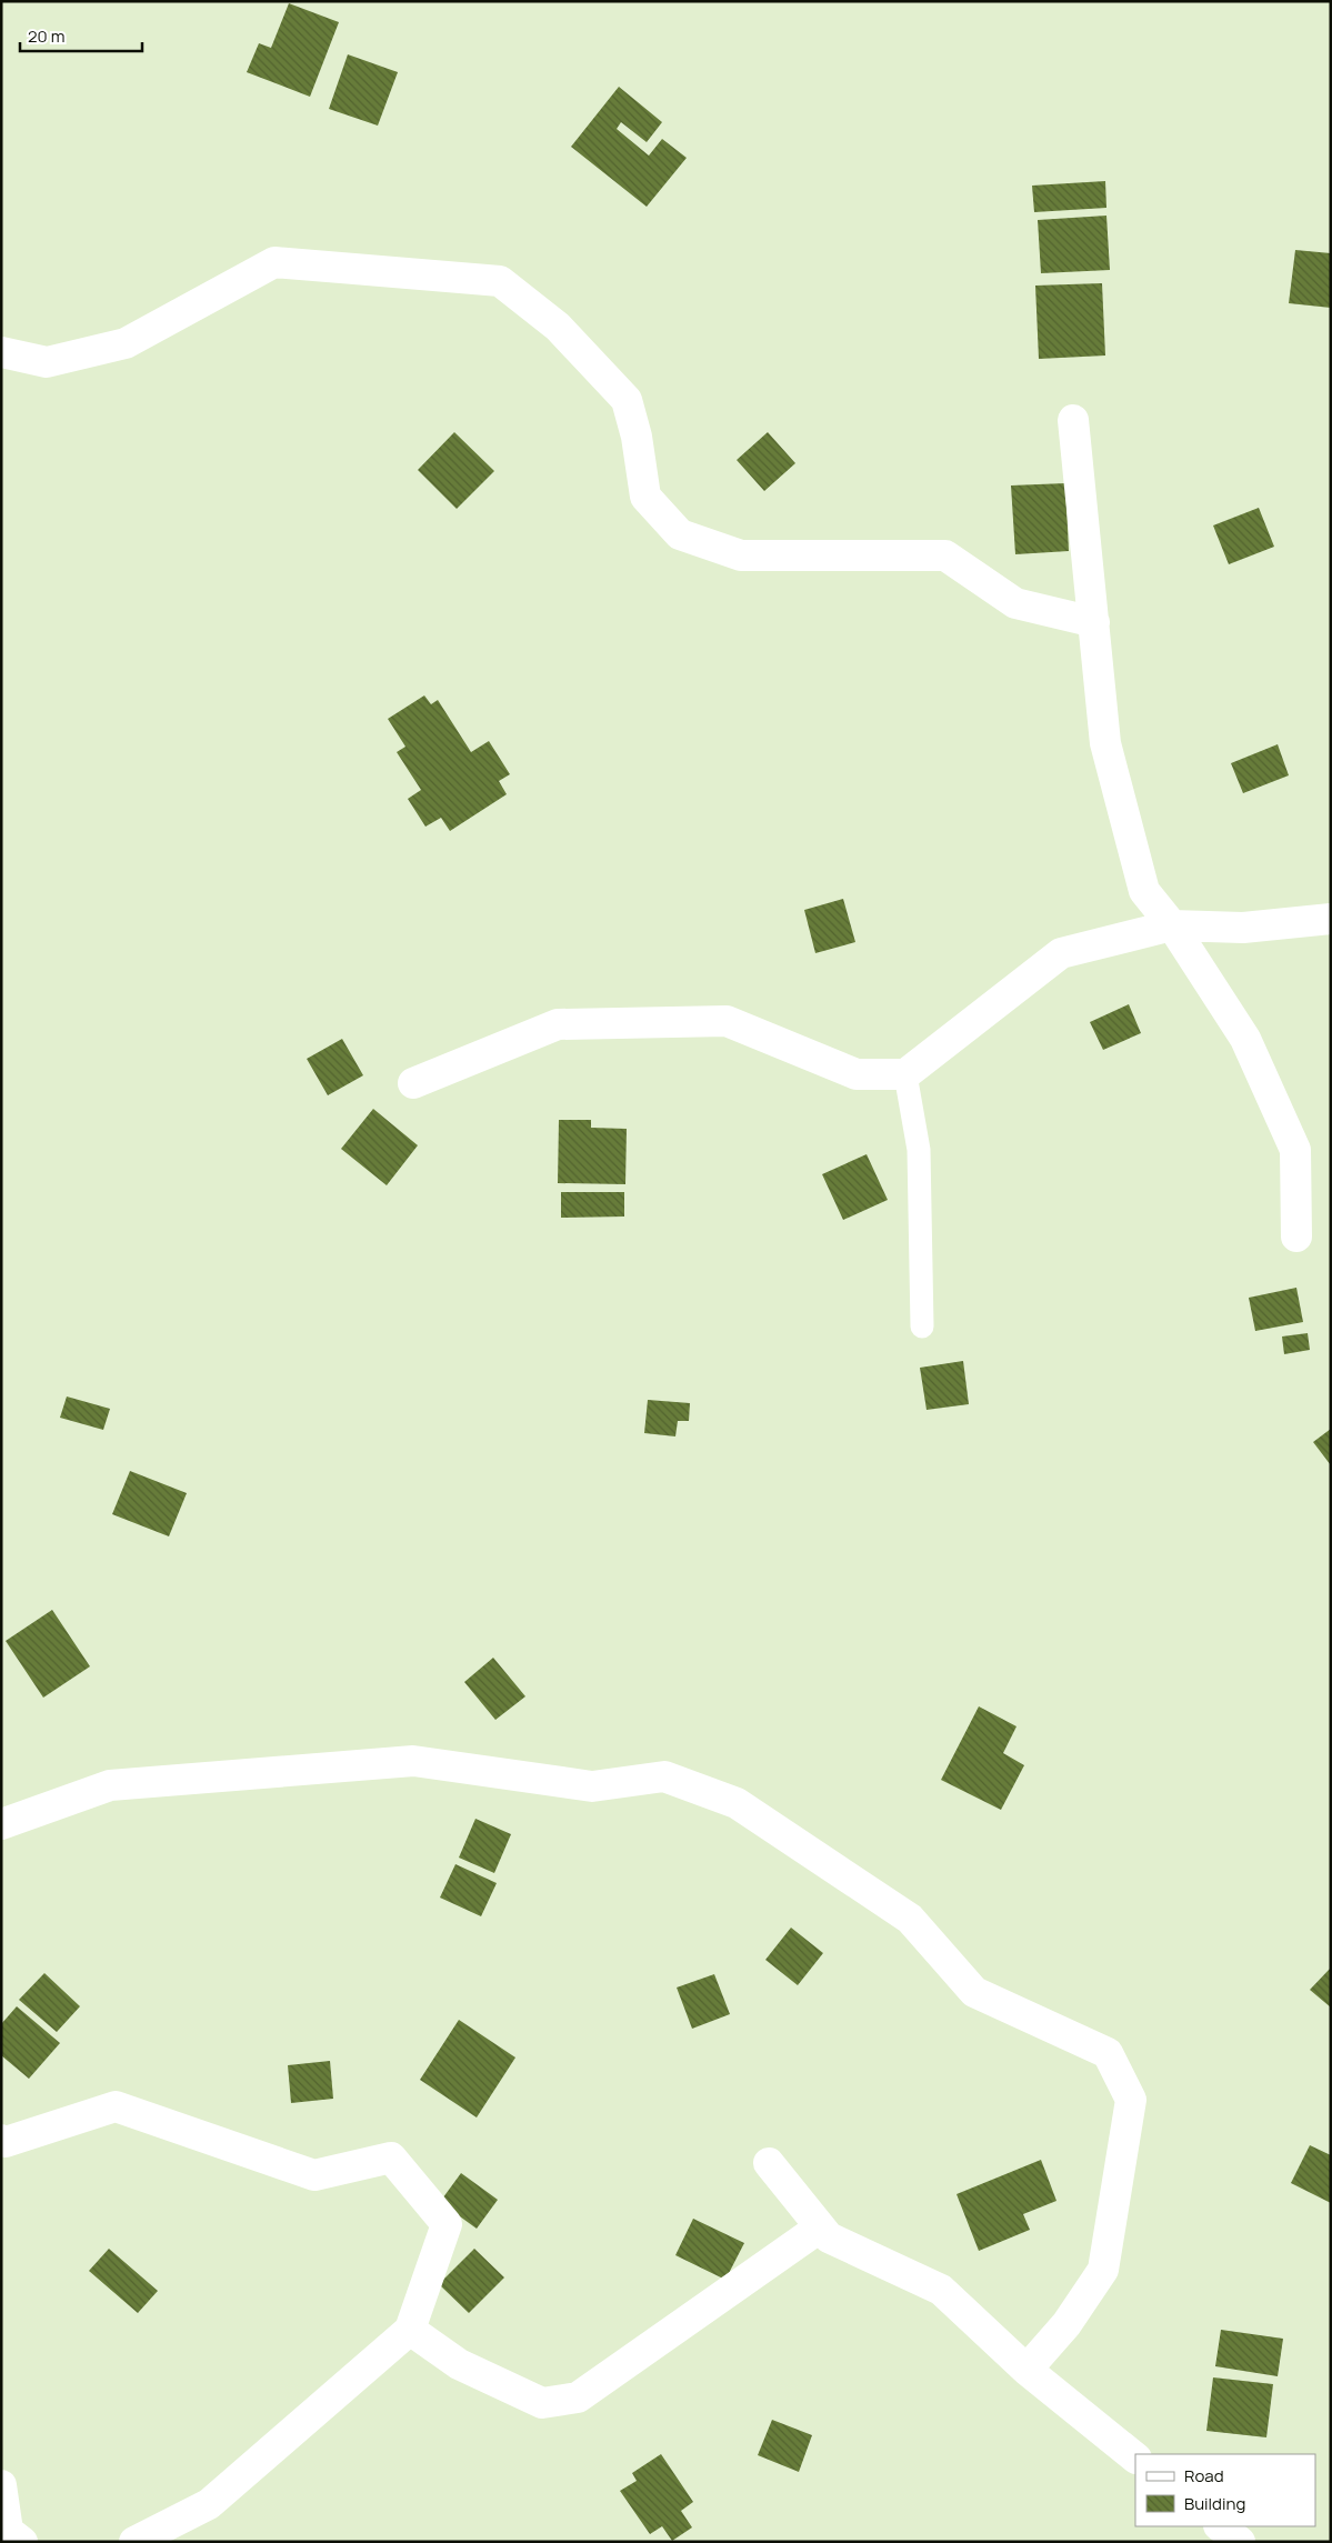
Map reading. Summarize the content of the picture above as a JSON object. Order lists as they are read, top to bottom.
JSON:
{
  "legend": ["Road", "Building"],
  "scale_bar": "20 m"
}
